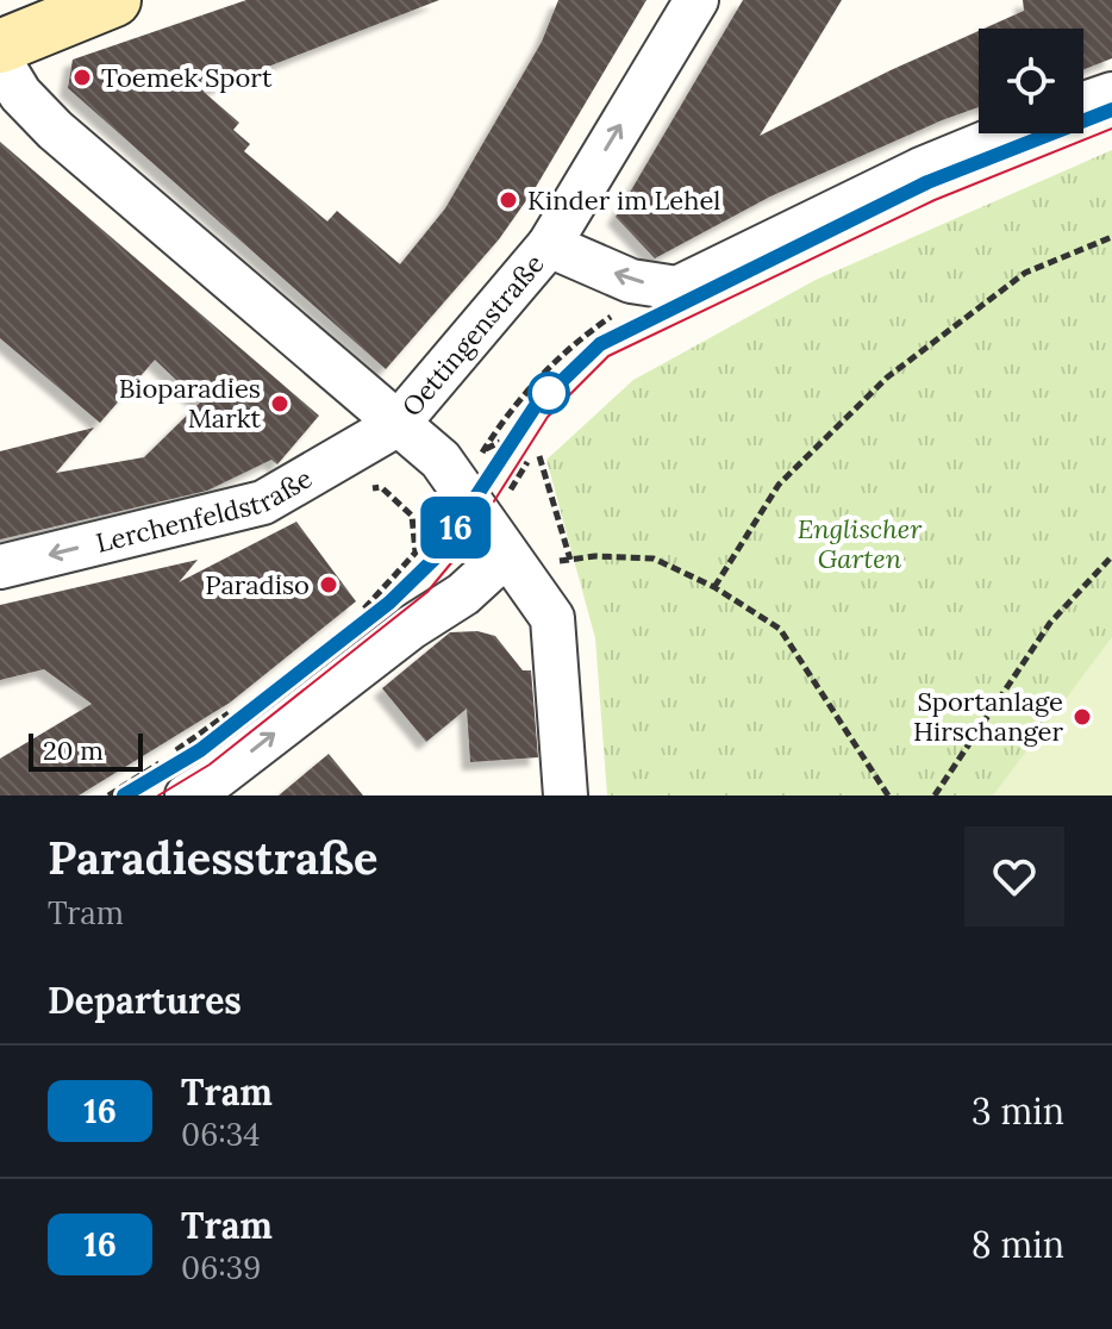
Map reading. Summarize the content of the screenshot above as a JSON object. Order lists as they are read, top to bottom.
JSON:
{
  "streets": {
    "street": ["Oettingenstraße", "Lerchenfeldstraße"]
  },
  "crossings": [
    ["Oettingenstraße", "Lerchenfeldstraße"]
  ],
  "parks": ["Englischer Garten"],
  "places": [
    "Toemek Sport",
    "Kinder im Lehel",
    "Bioparadies Markt",
    "Paradiso",
    "Sportanlage Hirschanger"
  ],
  "lines": ["tram line 16"],
  "scale_bar": "20 m",
  "page": {
    "on_map": "16",
    "scale": "20 m",
    "heading": [
      ["Paradiesstraße", "Tram"],
      "Departures"
    ],
    "list": [
      {
        "mark": "16",
        "name": "Tram",
        "note": "06:34",
        "value": "3 min"
      },
      {
        "mark": "16",
        "name": "Tram",
        "note": "06:39",
        "value": "8 min"
      }
    ]
  }
}
